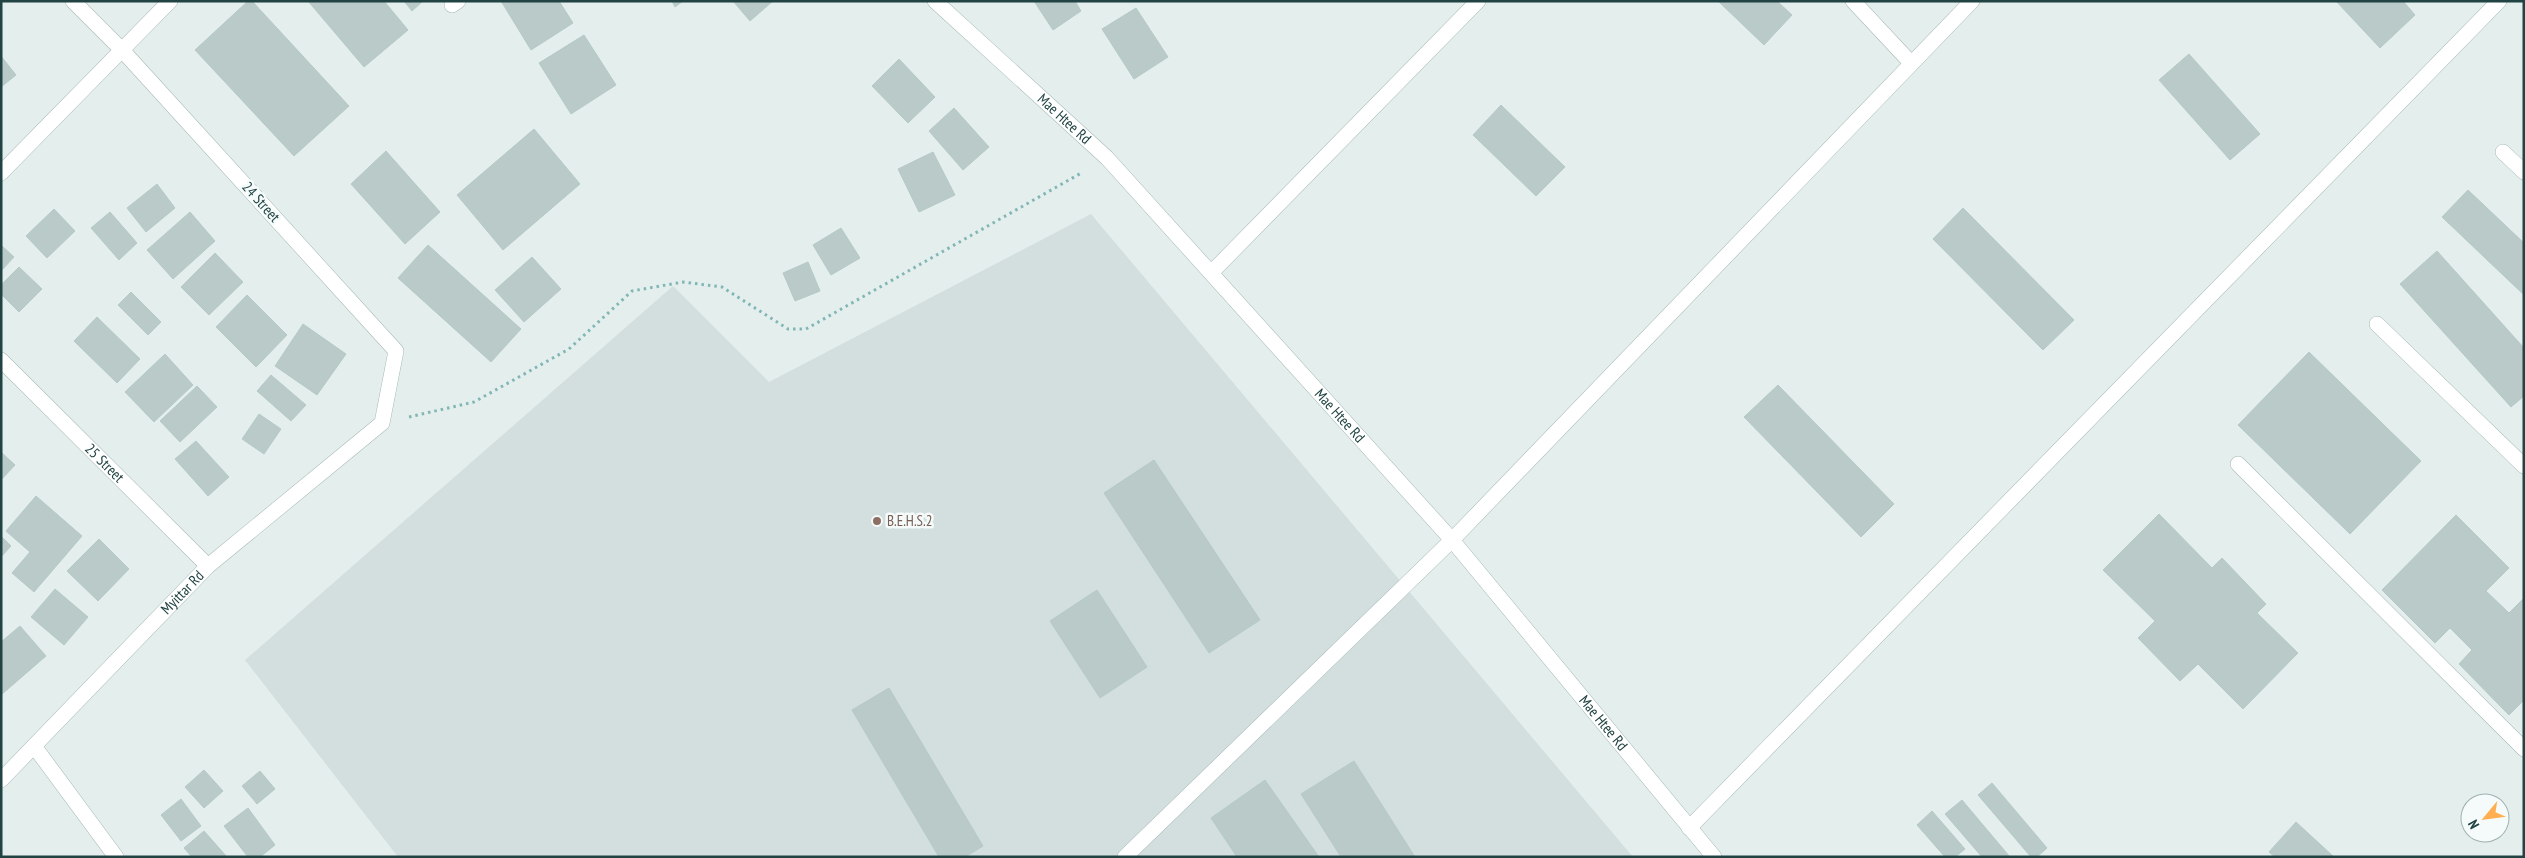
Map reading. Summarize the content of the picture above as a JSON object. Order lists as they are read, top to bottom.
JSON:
{
  "streets": {
    "street": [
      "Mae Htee Rd",
      "24 Street",
      "25 Street",
      "Myittar Rd"
    ]
  },
  "crossings": [
    ["24 Street", "Myittar Rd"],
    ["25 Street", "Myittar Rd"]
  ],
  "places": ["B.E.H.S.2"],
  "north": "bottom left"
}
